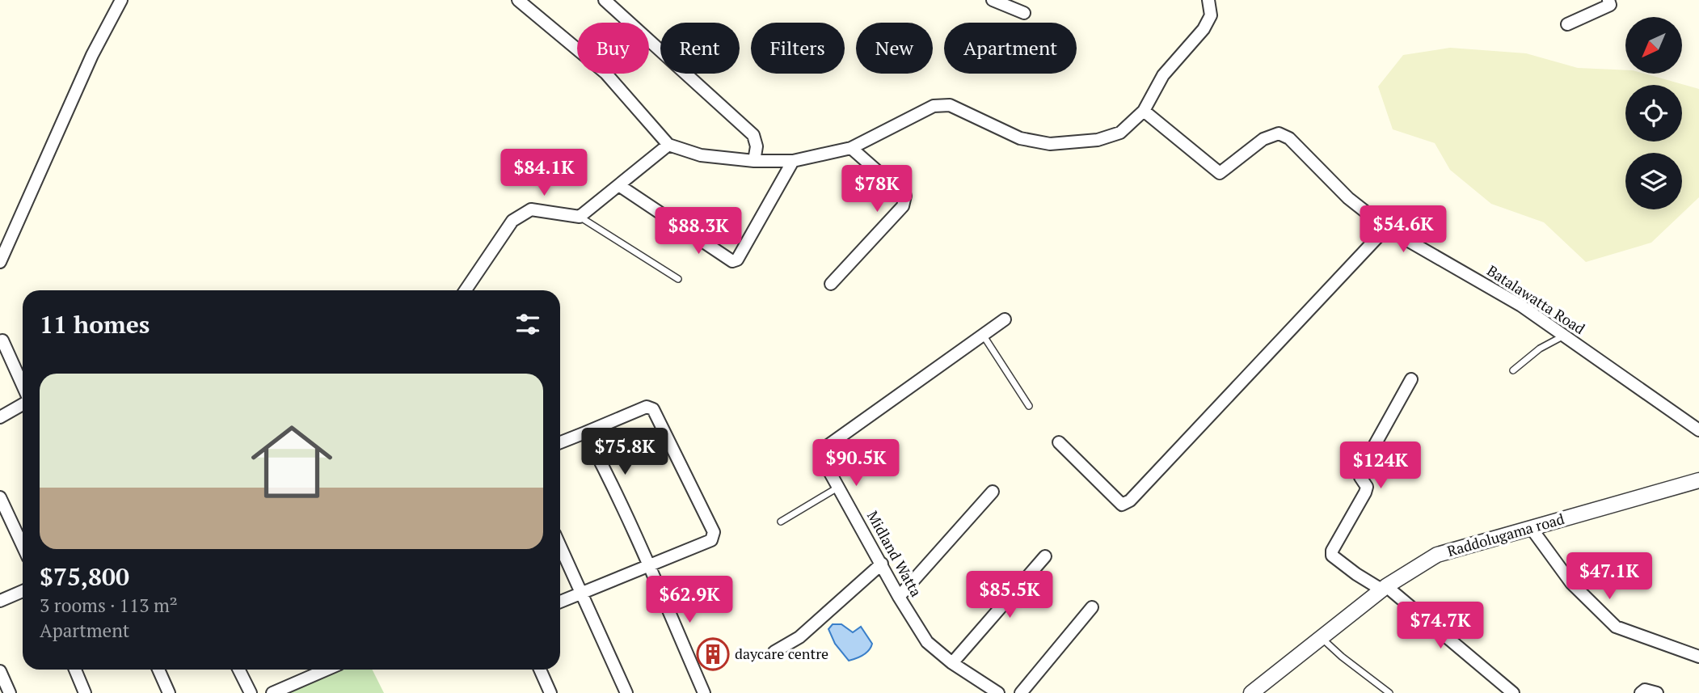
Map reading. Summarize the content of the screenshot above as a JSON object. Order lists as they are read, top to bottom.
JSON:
{
  "streets": {
    "street": ["Batalawatta Road", "Raddolugama road", "Midland Watta"]
  },
  "places": {
    "building": ["daycare centre"]
  },
  "north": "bottom left",
  "page": {
    "chip": [
      "Buy",
      "Rent",
      "Filters",
      "New",
      "Apartment"
    ],
    "price": [
      "$84.1K",
      "$78K",
      "$54.6K",
      "$88.3K",
      "$75.8K",
      "$90.5K",
      "$124K",
      "$47.1K",
      "$85.5K",
      "$62.9K",
      "$74.7K"
    ],
    "heading": "11 homes",
    "list": [
      {
        "name": "$75,800",
        "note": "3 rooms · 113 m² · Apartment"
      }
    ]
  }
}
